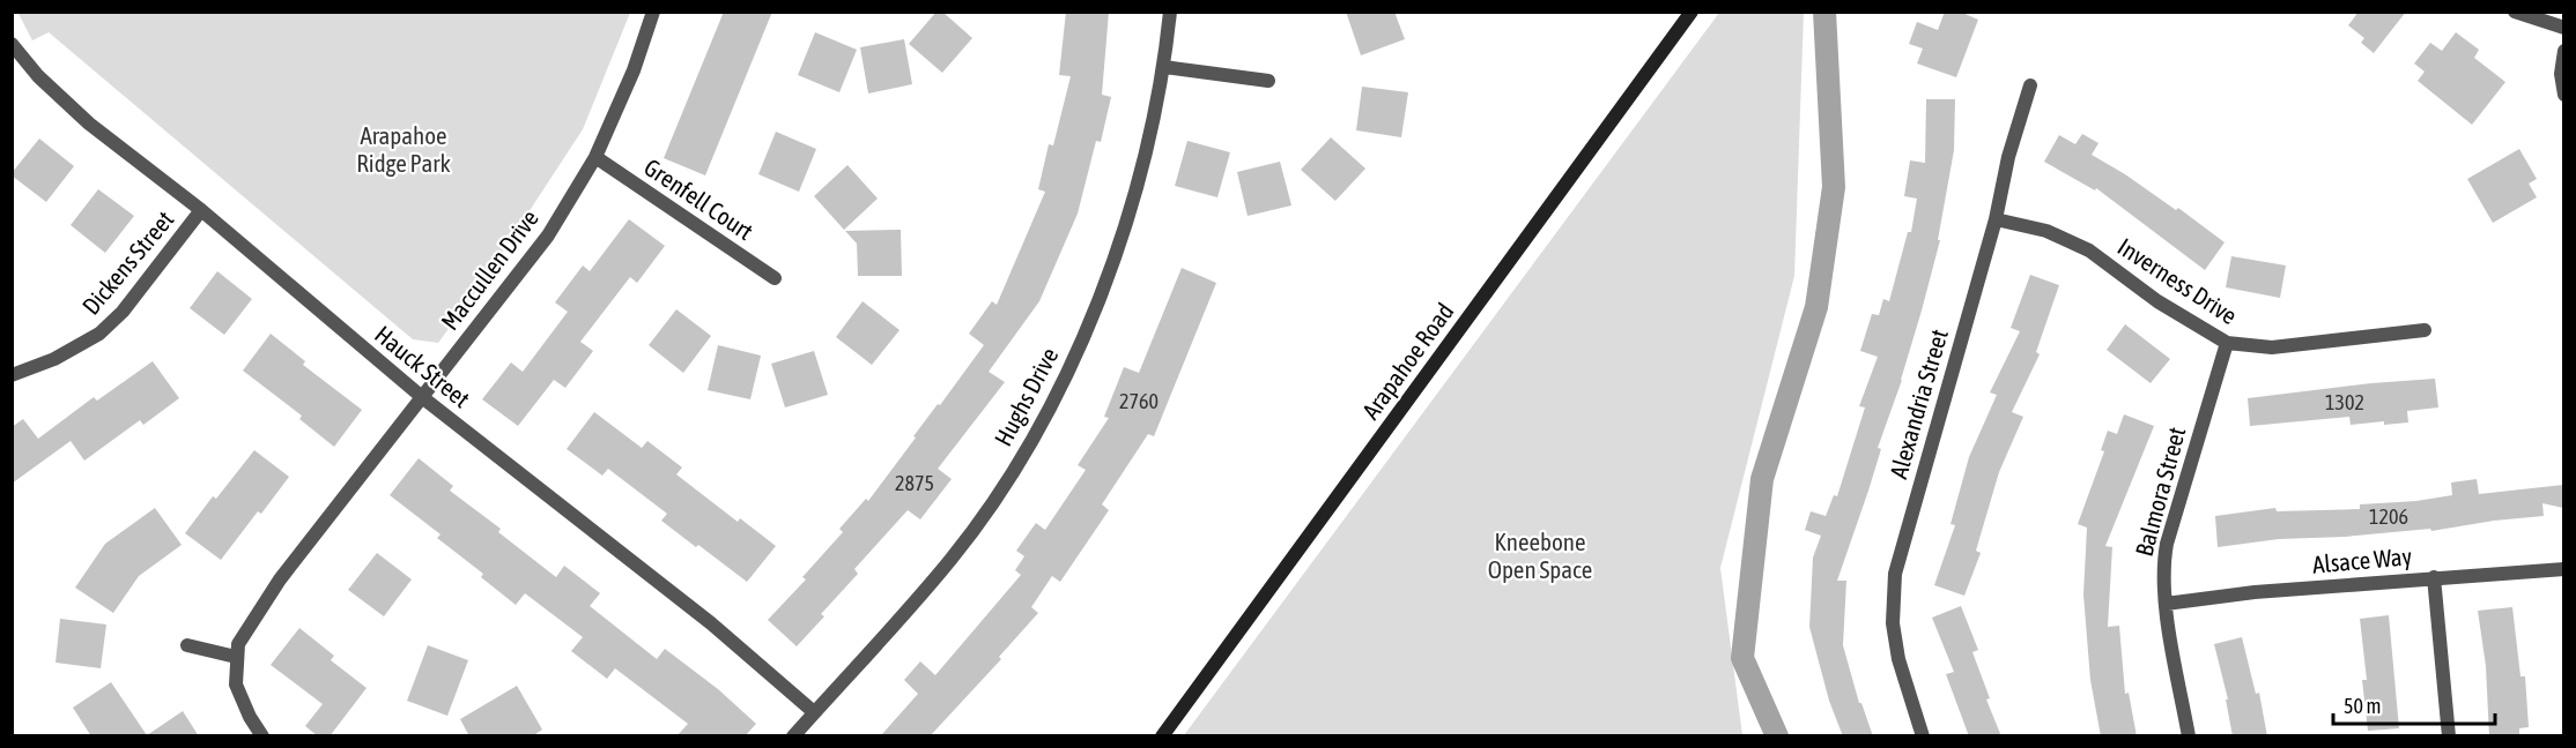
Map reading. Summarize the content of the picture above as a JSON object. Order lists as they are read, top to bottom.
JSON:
{
  "streets": {
    "main road": ["Arapahoe Road"],
    "street": [
      "Grenfell Court",
      "Dickens Street",
      "Maccullen Drive",
      "Inverness Drive",
      "Hauck Street",
      "Hughs Drive",
      "Alexandria Street",
      "Balmora Street",
      "Alsace Way"
    ]
  },
  "crossings": [
    ["Grenfell Court", "Maccullen Drive"],
    ["Dickens Street", "Hauck Street"],
    ["Maccullen Drive", "Hauck Street"],
    ["Inverness Drive", "Alexandria Street"],
    ["Inverness Drive", "Balmora Street"],
    ["Hauck Street", "Hughs Drive"],
    ["Balmora Street", "Alsace Way"]
  ],
  "parks": ["Arapahoe Ridge Park", "Kneebone Open Space"],
  "house_numbers": [
    "2760",
    "1302",
    "2875",
    "1206"
  ],
  "scale_bar": "50 m"
}
